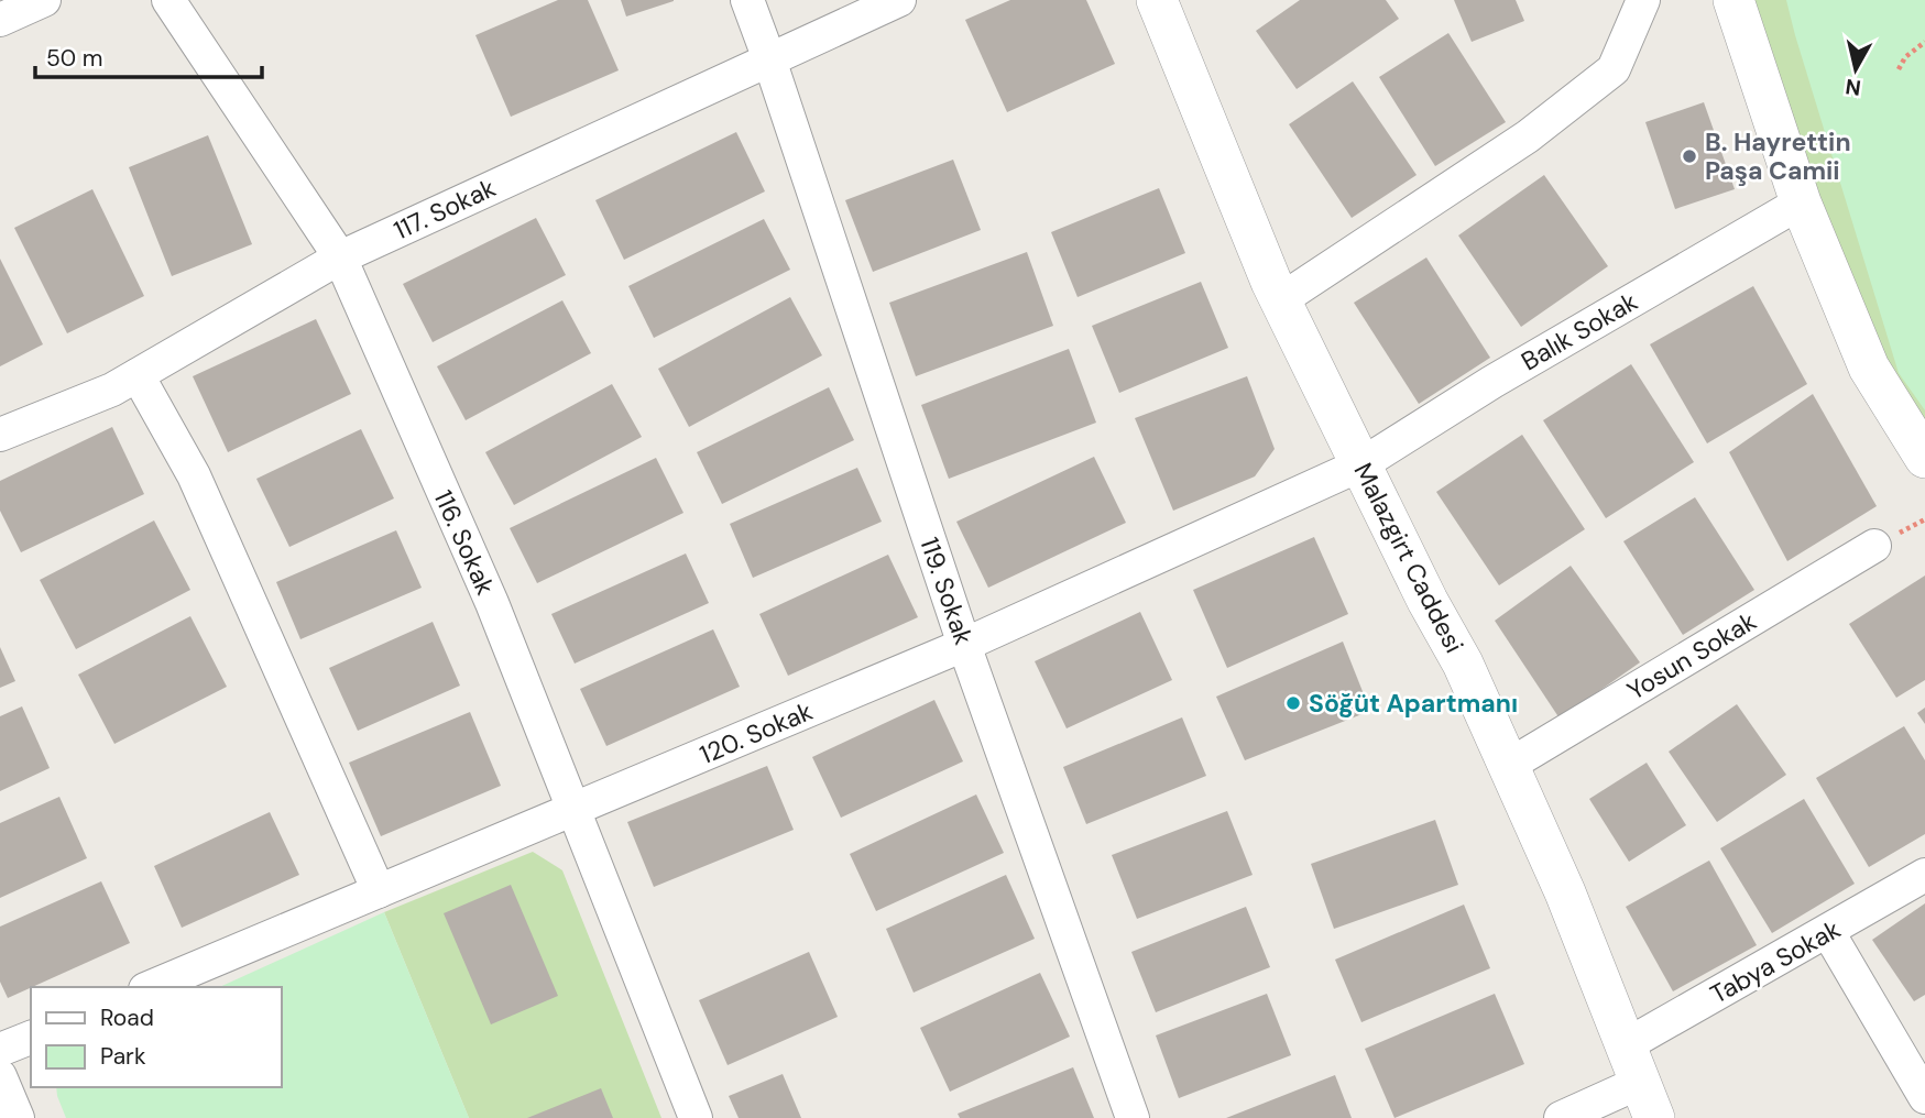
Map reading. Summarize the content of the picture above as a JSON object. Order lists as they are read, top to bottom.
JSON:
{
  "streets": {
    "street": [
      "117. Sokak",
      "Balık Sokak",
      "116. Sokak",
      "Malazgirt Caddesi",
      "119. Sokak",
      "Yosun Sokak",
      "120. Sokak",
      "Tabya Sokak"
    ]
  },
  "crossings": [
    ["117. Sokak", "116. Sokak"],
    ["117. Sokak", "119. Sokak"],
    ["Balık Sokak", "Malazgirt Caddesi"],
    ["Balık Sokak", "120. Sokak"],
    ["116. Sokak", "120. Sokak"],
    ["Malazgirt Caddesi", "Yosun Sokak"],
    ["Malazgirt Caddesi", "120. Sokak"],
    ["Malazgirt Caddesi", "Tabya Sokak"],
    ["119. Sokak", "120. Sokak"]
  ],
  "places": ["B. Hayrettin Paşa Camii", "Söğüt Apartmanı"],
  "legend": ["Road", "Park"],
  "scale_bar": "50 m",
  "north": "bottom"
}
